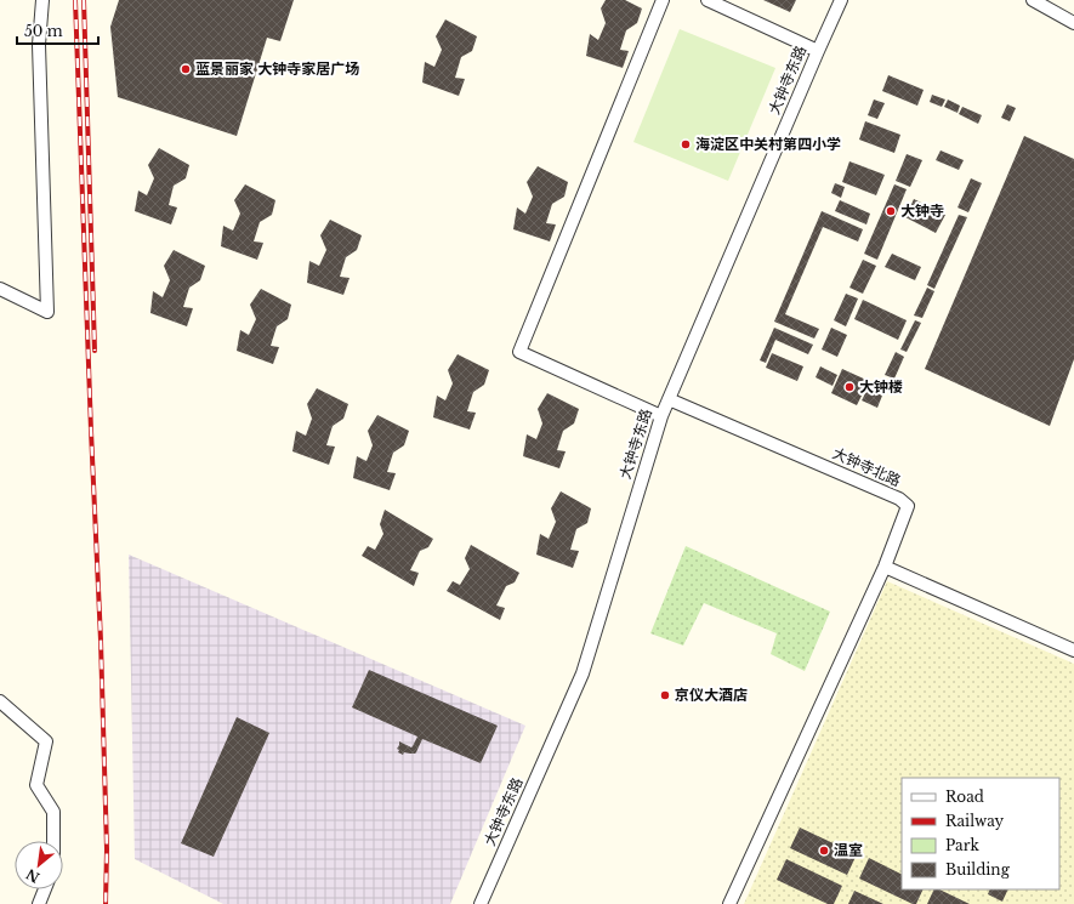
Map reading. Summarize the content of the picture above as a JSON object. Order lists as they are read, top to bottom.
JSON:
{
  "streets": {
    "street": ["大钟寺东路", "大钟寺北路"]
  },
  "crossings": [
    ["大钟寺东路", "大钟寺北路"]
  ],
  "places": [
    "蓝景丽家 大钟寺家居广场",
    "海淀区中关村第四小学",
    "大钟寺",
    "大钟楼",
    "京仪大酒店",
    "温室"
  ],
  "legend": [
    "Road",
    "Railway",
    "Park",
    "Building"
  ],
  "scale_bar": "50 m",
  "north": "bottom left"
}
